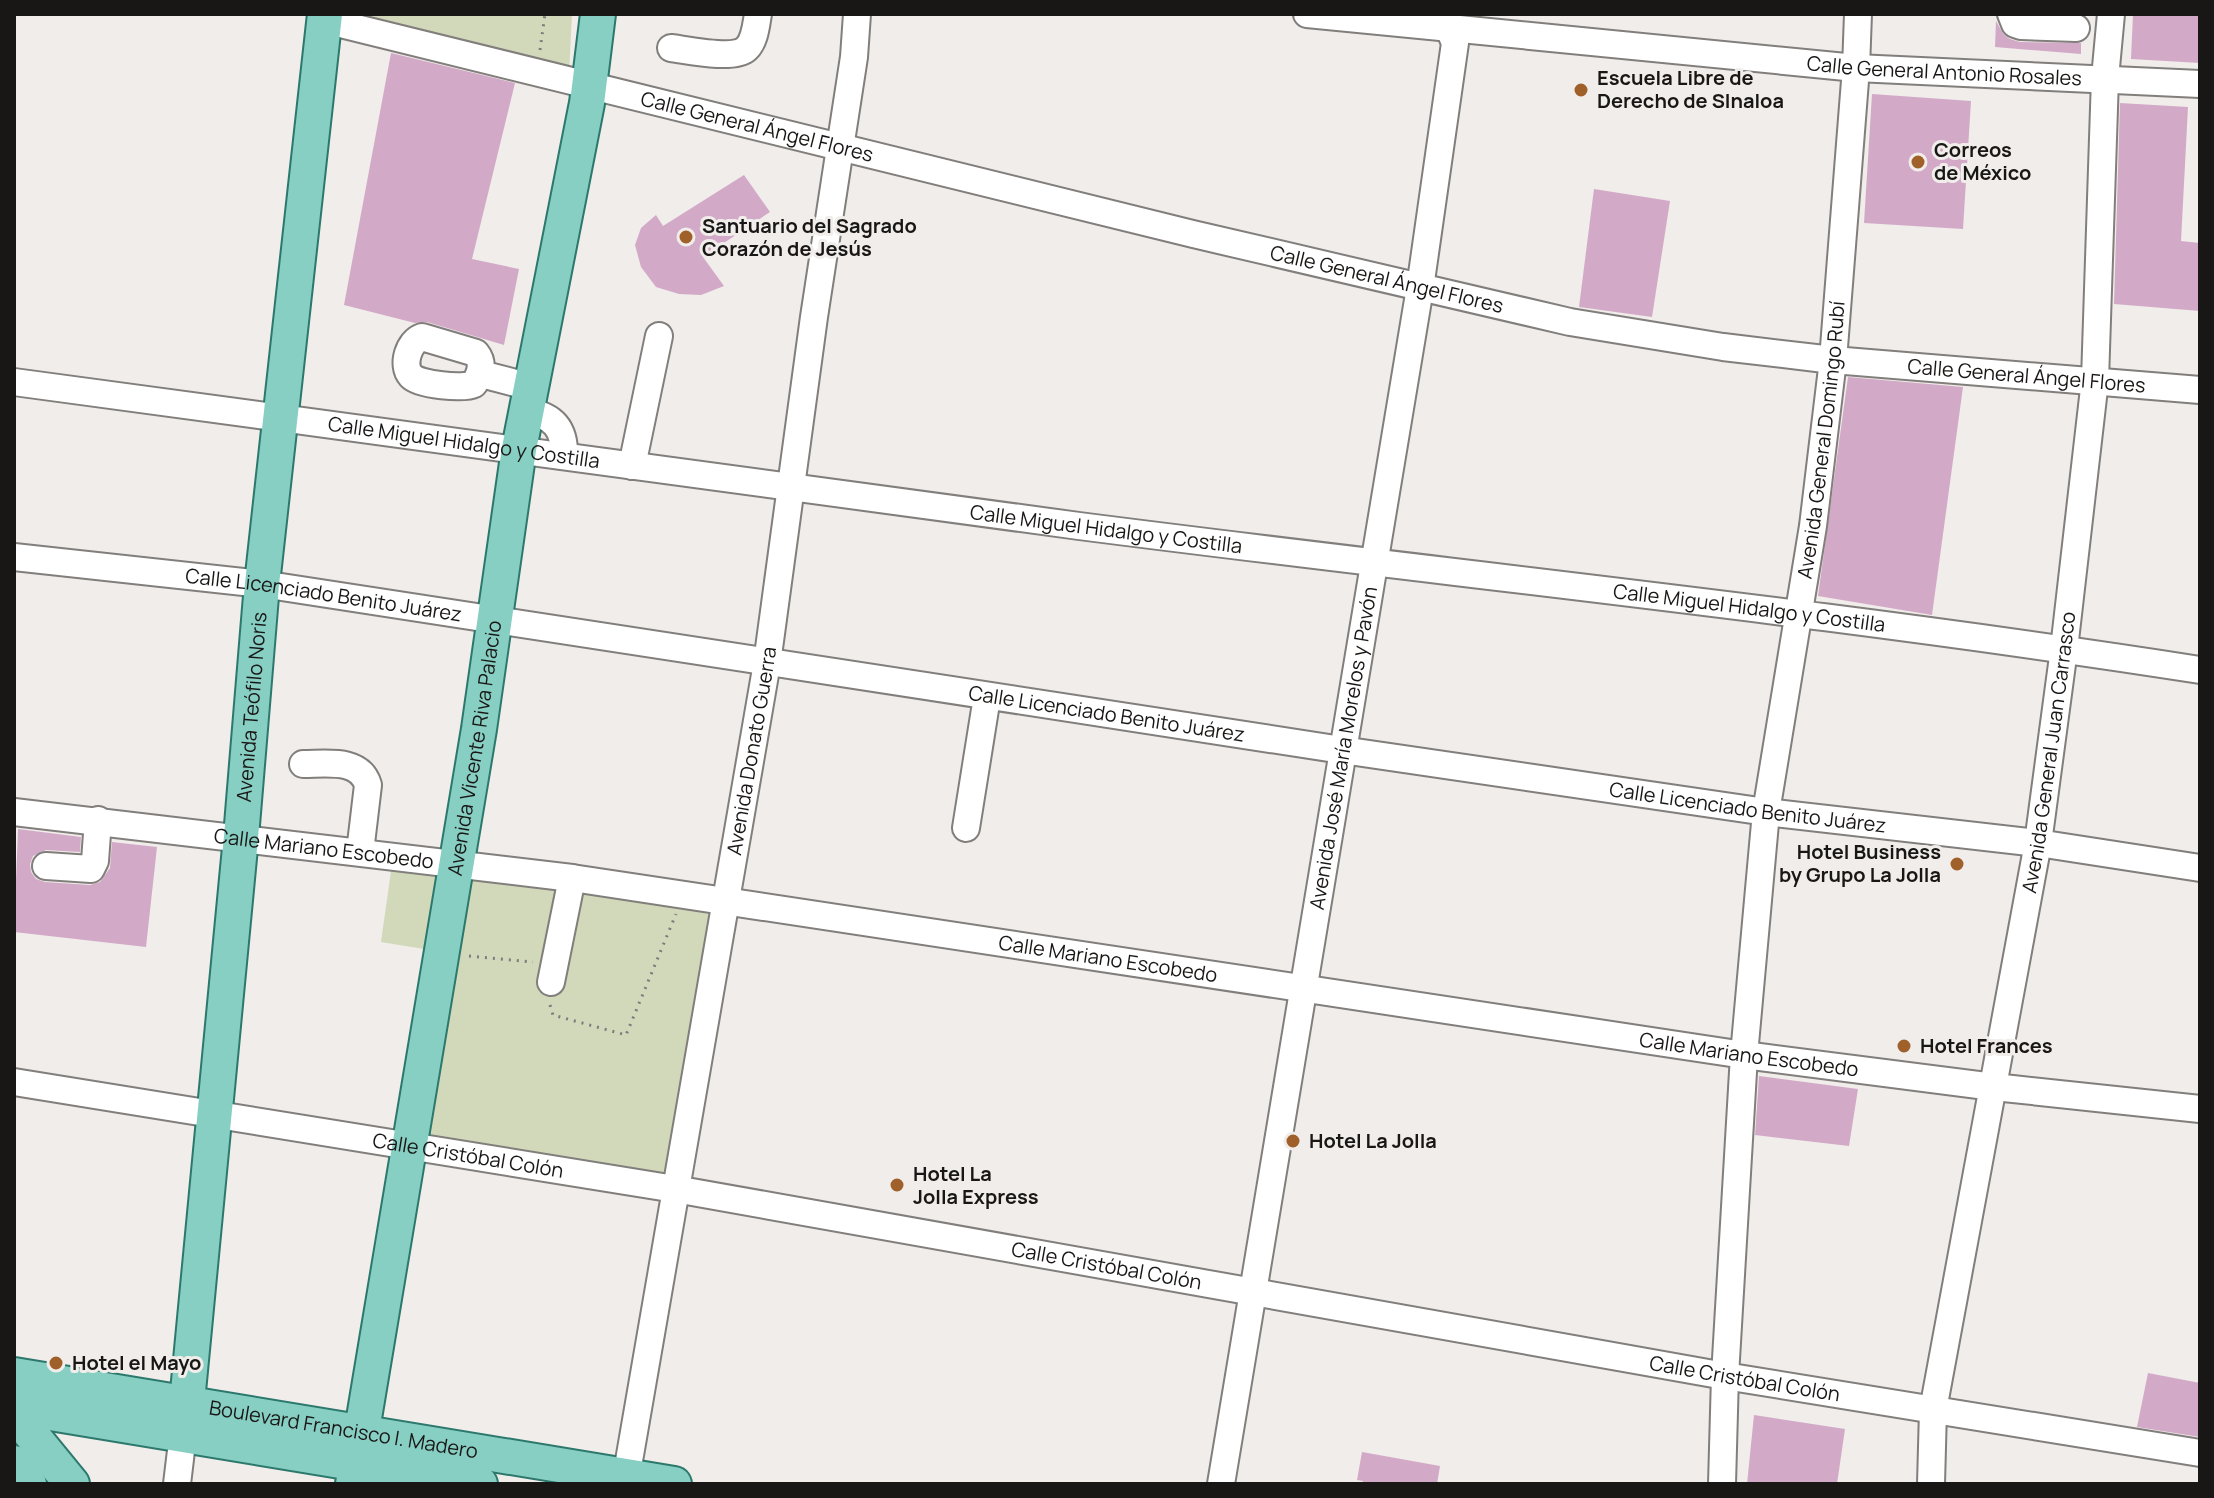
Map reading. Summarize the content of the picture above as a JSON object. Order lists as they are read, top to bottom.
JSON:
{
  "streets": {
    "main road": ["Avenida Teófilo Noris", "Avenida Vicente Riva Palacio", "Boulevard Francisco I. Madero"],
    "street": [
      "Calle General Antonio Rosales",
      "Calle General Ángel Flores",
      "Avenida General Domingo Rubí",
      "Calle Miguel Hidalgo y Costilla",
      "Calle Licenciado Benito Juárez",
      "Avenida José María Morelos y Pavón",
      "Avenida Donato Guerra",
      "Avenida General Juan Carrasco",
      "Calle Mariano Escobedo",
      "Calle Cristóbal Colón"
    ]
  },
  "crossings": [
    ["Calle General Antonio Rosales", "Avenida General Domingo Rubí"],
    ["Calle General Antonio Rosales", "Avenida José María Morelos y Pavón"],
    ["Calle General Antonio Rosales", "Avenida General Juan Carrasco"],
    ["Calle General Ángel Flores", "Avenida General Domingo Rubí"],
    ["Calle General Ángel Flores", "Avenida Teófilo Noris"],
    ["Calle General Ángel Flores", "Avenida Vicente Riva Palacio"],
    ["Calle General Ángel Flores", "Avenida José María Morelos y Pavón"],
    ["Calle General Ángel Flores", "Avenida Donato Guerra"],
    ["Calle General Ángel Flores", "Avenida General Juan Carrasco"],
    ["Avenida General Domingo Rubí", "Calle Miguel Hidalgo y Costilla"],
    ["Avenida General Domingo Rubí", "Calle Licenciado Benito Juárez"],
    ["Avenida General Domingo Rubí", "Calle Mariano Escobedo"],
    ["Avenida General Domingo Rubí", "Calle Cristóbal Colón"],
    ["Calle Miguel Hidalgo y Costilla", "Avenida Teófilo Noris"],
    ["Calle Miguel Hidalgo y Costilla", "Avenida Vicente Riva Palacio"],
    ["Calle Miguel Hidalgo y Costilla", "Avenida José María Morelos y Pavón"],
    ["Calle Miguel Hidalgo y Costilla", "Avenida Donato Guerra"],
    ["Calle Miguel Hidalgo y Costilla", "Avenida General Juan Carrasco"],
    ["Calle Licenciado Benito Juárez", "Avenida Teófilo Noris"],
    ["Calle Licenciado Benito Juárez", "Avenida Vicente Riva Palacio"],
    ["Calle Licenciado Benito Juárez", "Avenida José María Morelos y Pavón"],
    ["Calle Licenciado Benito Juárez", "Avenida Donato Guerra"],
    ["Calle Licenciado Benito Juárez", "Avenida General Juan Carrasco"],
    ["Avenida Teófilo Noris", "Calle Mariano Escobedo"],
    ["Avenida Teófilo Noris", "Calle Cristóbal Colón"],
    ["Avenida Teófilo Noris", "Boulevard Francisco I. Madero"],
    ["Avenida Vicente Riva Palacio", "Calle Mariano Escobedo"],
    ["Avenida Vicente Riva Palacio", "Calle Cristóbal Colón"],
    ["Avenida Vicente Riva Palacio", "Boulevard Francisco I. Madero"],
    ["Avenida José María Morelos y Pavón", "Calle Mariano Escobedo"],
    ["Avenida José María Morelos y Pavón", "Calle Cristóbal Colón"],
    ["Avenida Donato Guerra", "Calle Mariano Escobedo"],
    ["Avenida Donato Guerra", "Calle Cristóbal Colón"],
    ["Avenida Donato Guerra", "Boulevard Francisco I. Madero"],
    ["Avenida General Juan Carrasco", "Calle Mariano Escobedo"],
    ["Avenida General Juan Carrasco", "Calle Cristóbal Colón"]
  ],
  "places": [
    "Escuela Libre de Derecho de SInaloa",
    "Correos de México",
    "Santuario del Sagrado Corazón de Jesús",
    "Hotel Business by Grupo La Jolla",
    "Hotel Frances",
    "Hotel La Jolla",
    "Hotel La Jolla Express",
    "Hotel el Mayo"
  ]
}
